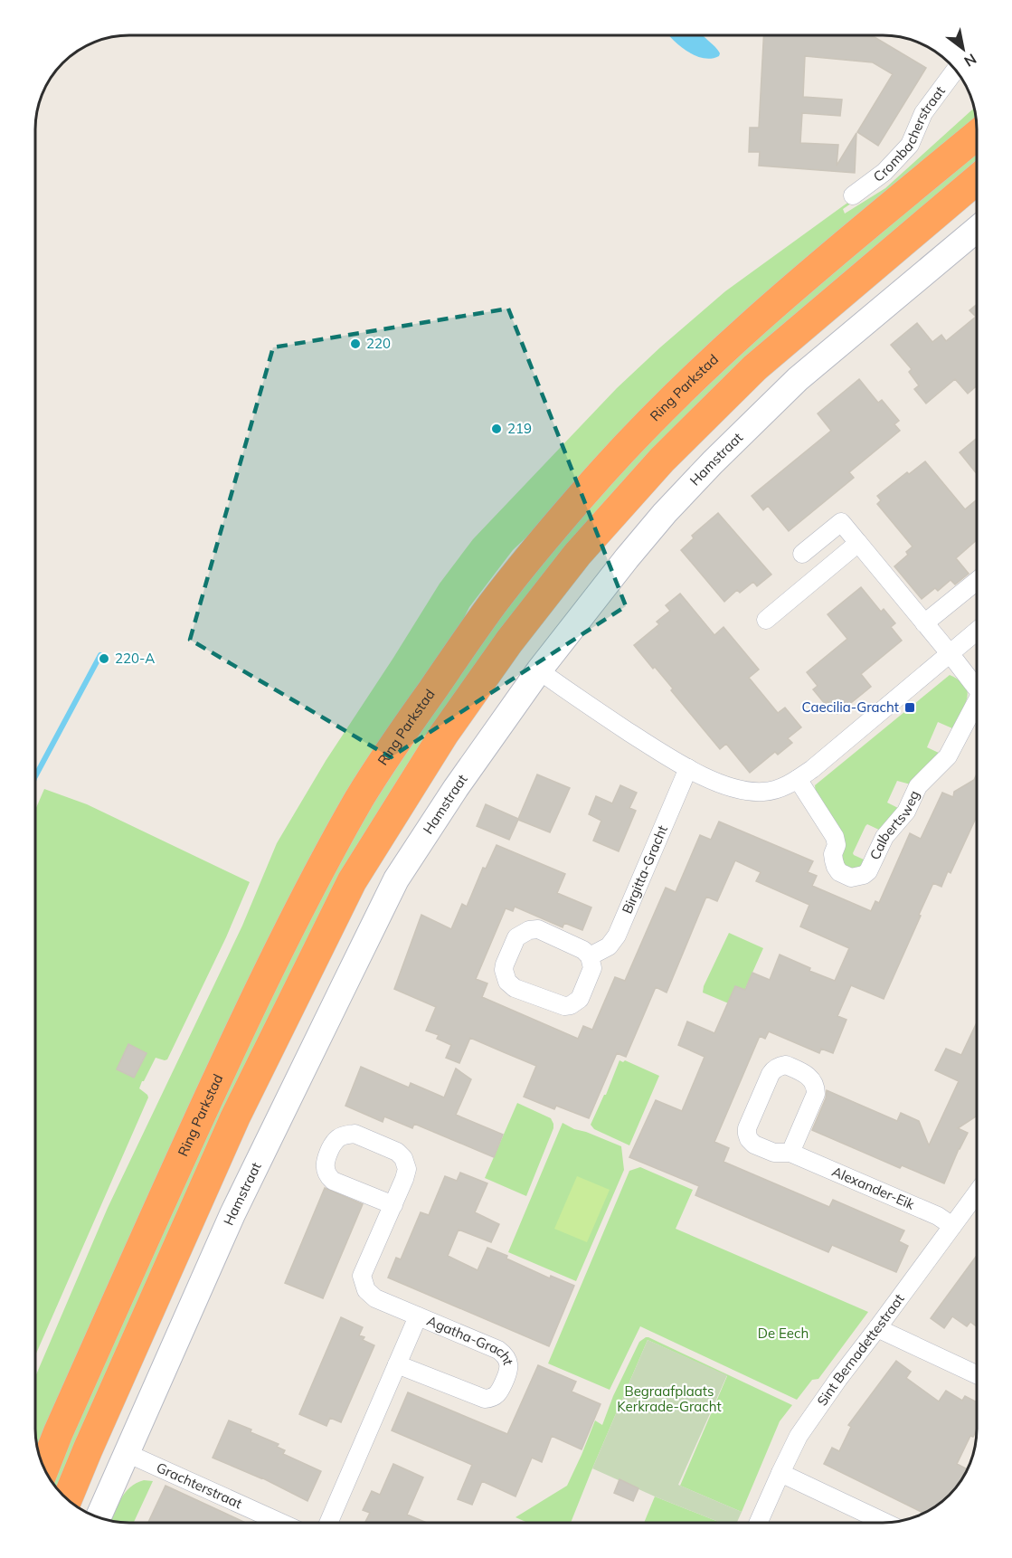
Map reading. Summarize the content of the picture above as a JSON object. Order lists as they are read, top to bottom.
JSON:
{
  "streets": {
    "highway": ["Ring Parkstad"],
    "street": [
      "Crombacherstraat",
      "Hamstraat",
      "Calbertsweg",
      "Birgitta-Gracht",
      "Alexander-Eik",
      "Agatha-Gracht",
      "Sint Bernadettestraat",
      "Grachterstraat"
    ]
  },
  "crossings": [
    ["Hamstraat", "Grachterstraat"],
    ["Alexander-Eik", "Sint Bernadettestraat"]
  ],
  "parks": ["De Eech", "Begraafplaats Kerkrade-Gracht"],
  "places": {
    "other": ["220", "219", "220-A"],
    "transit": ["Caecilia-Gracht"]
  },
  "north": "bottom right"
}
